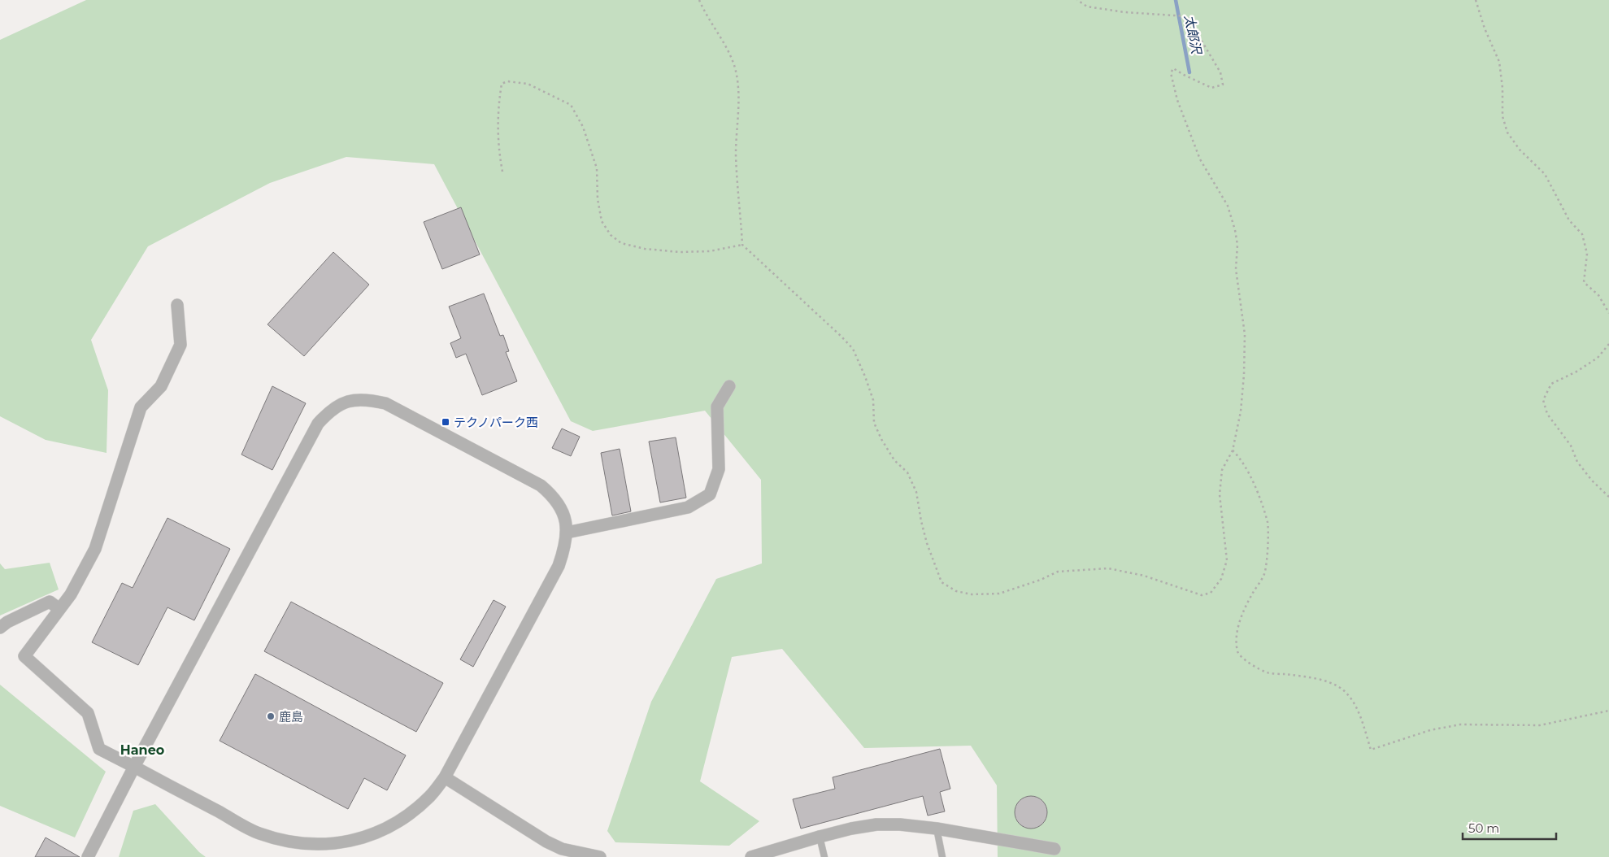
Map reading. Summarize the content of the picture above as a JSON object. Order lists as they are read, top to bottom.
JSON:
{
  "districts": ["Haneo"],
  "water": ["太郎沢"],
  "places": {
    "transit": ["テクノパーク西"],
    "other": ["鹿島"]
  },
  "scale_bar": "50 m"
}
